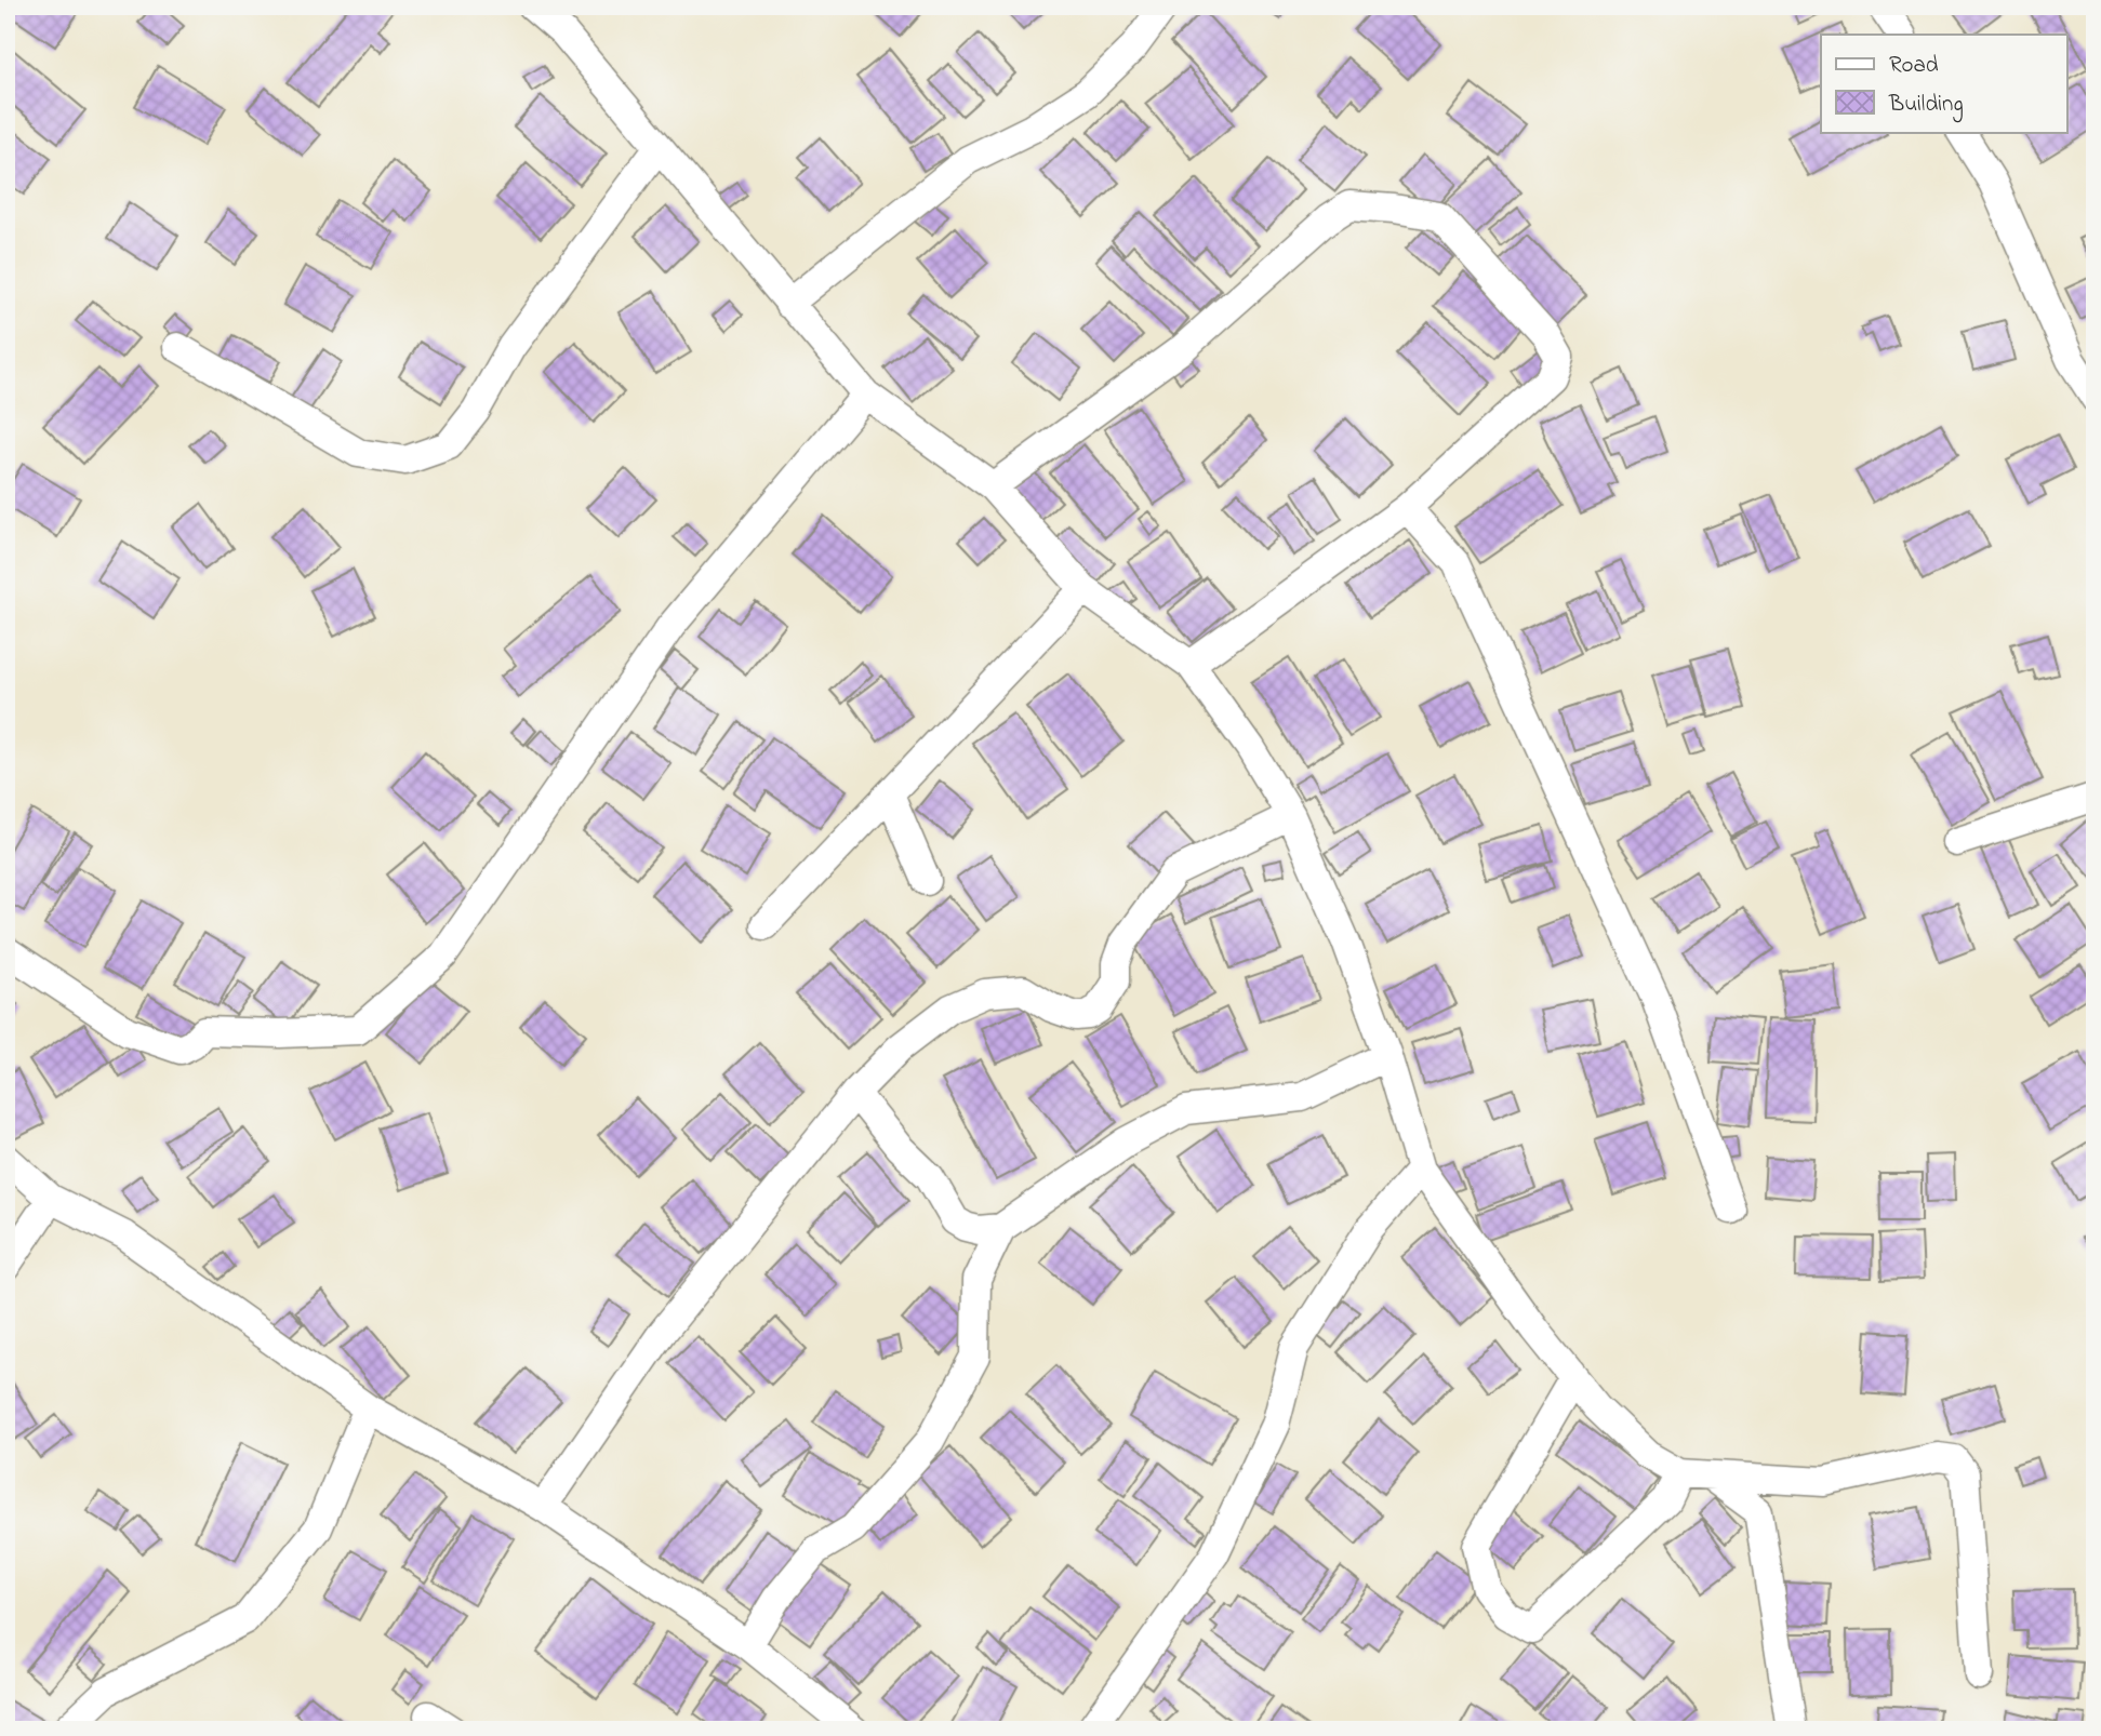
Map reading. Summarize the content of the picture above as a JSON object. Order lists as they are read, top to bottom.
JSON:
{
  "legend": ["Road", "Building"]
}
